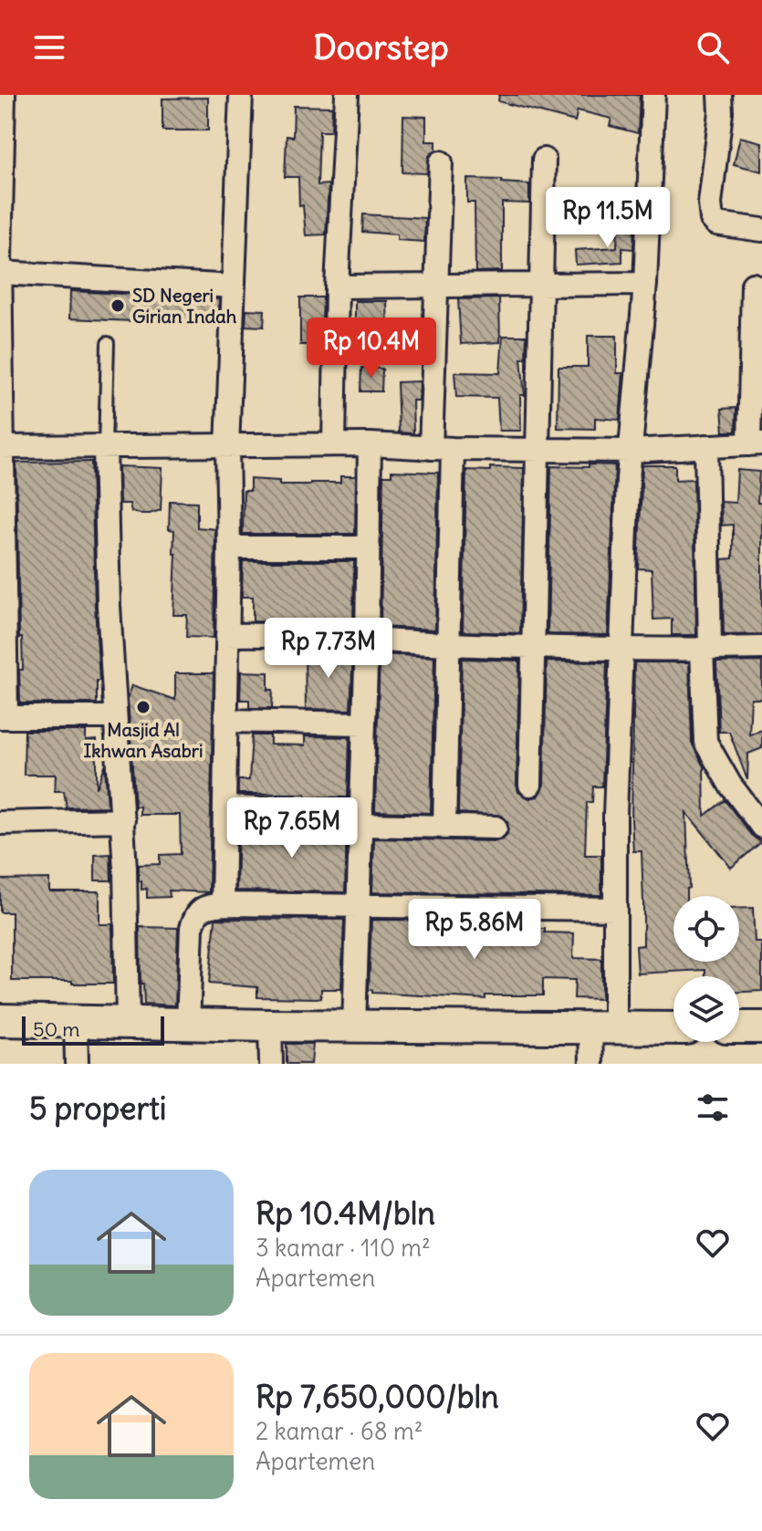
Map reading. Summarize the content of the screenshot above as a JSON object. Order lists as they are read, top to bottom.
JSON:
{
  "places": ["SD Negeri Girian Indah", "Masjid Al Ikhwan Asabri"],
  "scale_bar": "50 m",
  "page": {
    "header": "Doorstep",
    "price": [
      "Rp 11.5M",
      "Rp 10.4M",
      "Rp 7.73M",
      "Rp 7.65M",
      "Rp 5.86M"
    ],
    "scale": "50 m",
    "heading": "5 properti",
    "list": [
      {
        "name": "Rp 10.4M/bln",
        "note": "3 kamar · 110 m² · Apartemen"
      },
      {
        "name": "Rp 7,650,000/bln",
        "note": "2 kamar · 68 m² · Apartemen"
      }
    ]
  }
}
